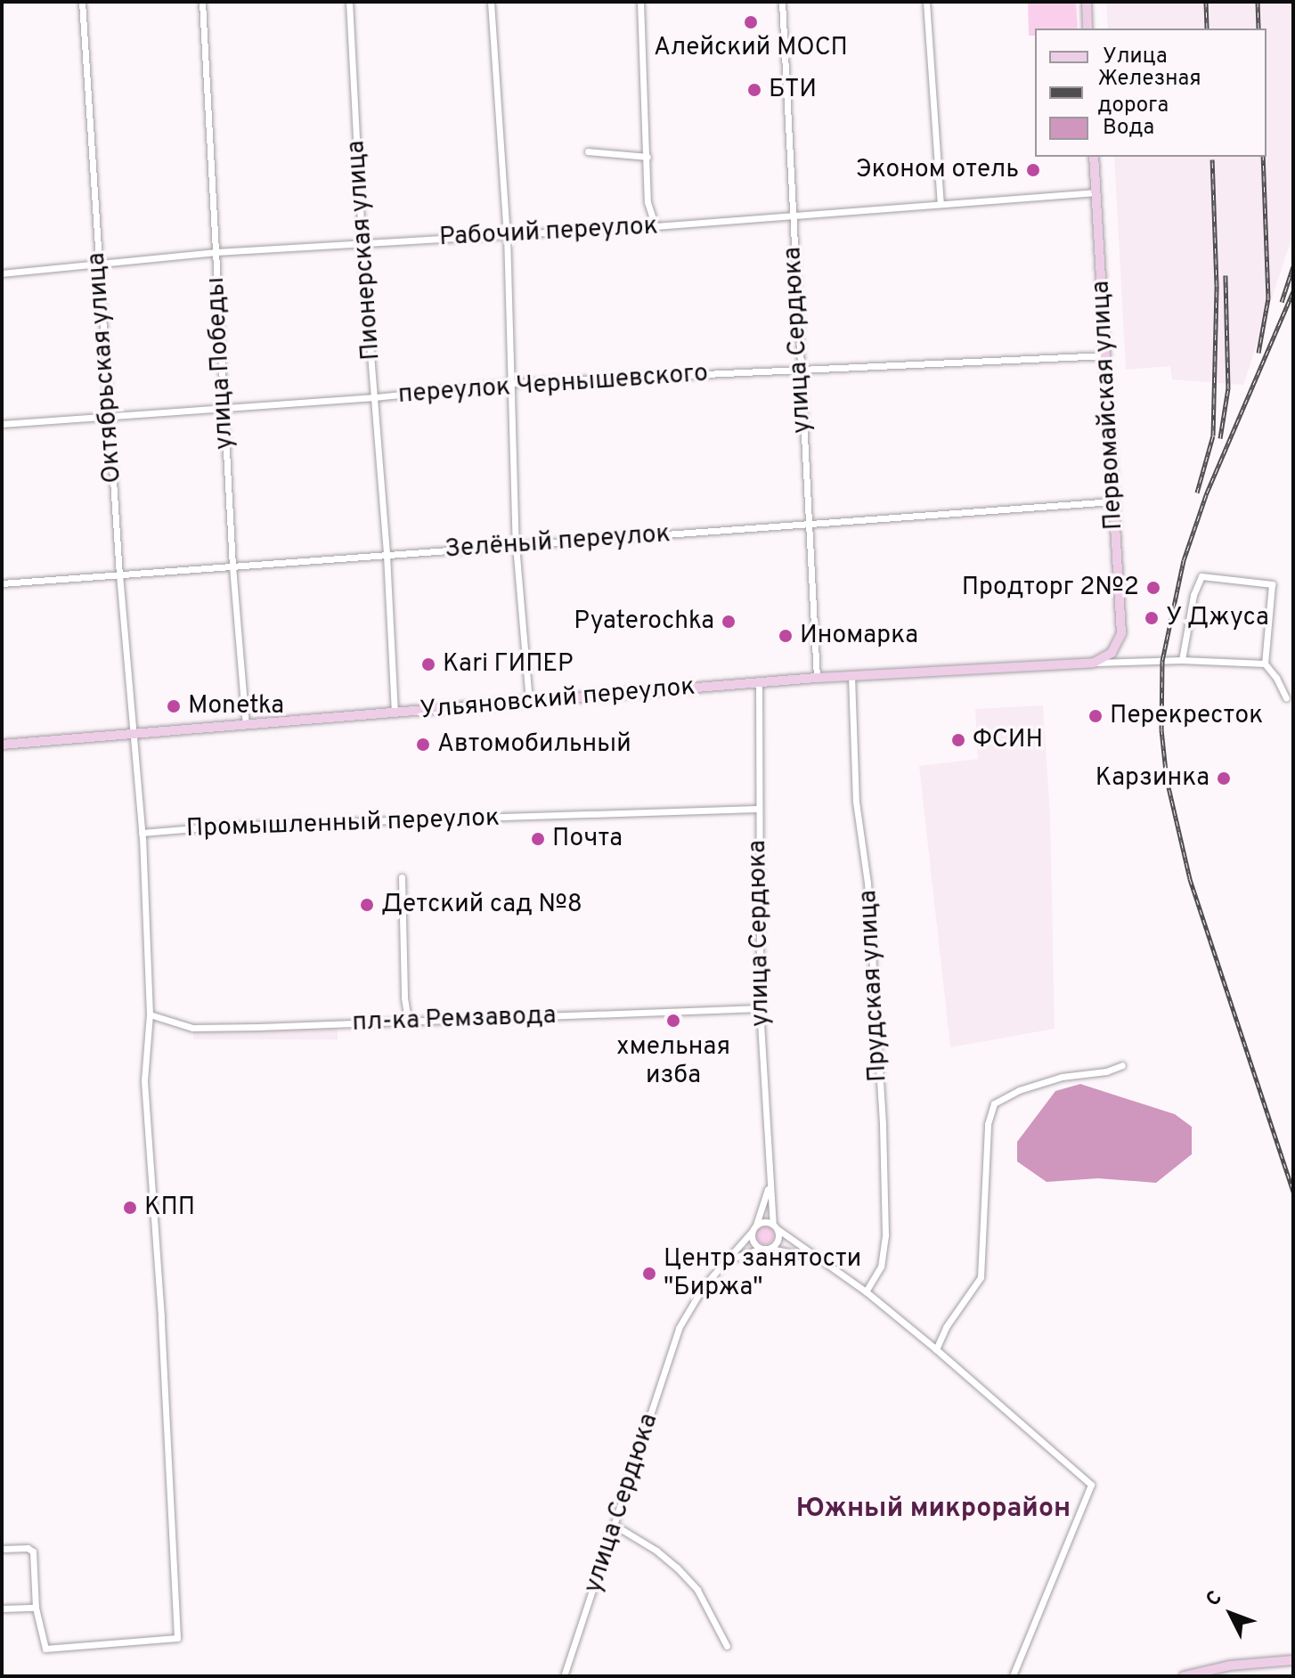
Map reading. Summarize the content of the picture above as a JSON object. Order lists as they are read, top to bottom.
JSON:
{
  "streets": {
    "main road": ["Первомайская улица", "Ульяновский переулок"],
    "street": [
      "Рабочий переулок",
      "Пионерская улица",
      "улица Сердюка",
      "улица Победы",
      "Октябрьская улица",
      "переулок Чернышевского",
      "Зелёный переулок",
      "Промышленный переулок",
      "Прудская улица",
      "пл-ка Ремзавода"
    ]
  },
  "crossings": [
    ["Рабочий переулок", "Пионерская улица"],
    ["Рабочий переулок", "улица Сердюка"],
    ["Рабочий переулок", "улица Победы"],
    ["Рабочий переулок", "Октябрьская улица"],
    ["Рабочий переулок", "Первомайская улица"],
    ["Пионерская улица", "переулок Чернышевского"],
    ["Пионерская улица", "Зелёный переулок"],
    ["Пионерская улица", "Ульяновский переулок"],
    ["улица Сердюка", "переулок Чернышевского"],
    ["улица Сердюка", "Зелёный переулок"],
    ["улица Сердюка", "Ульяновский переулок"],
    ["улица Сердюка", "Промышленный переулок"],
    ["улица Сердюка", "пл-ка Ремзавода"],
    ["улица Победы", "переулок Чернышевского"],
    ["улица Победы", "Зелёный переулок"],
    ["улица Победы", "Ульяновский переулок"],
    ["Октябрьская улица", "переулок Чернышевского"],
    ["Октябрьская улица", "Зелёный переулок"],
    ["Октябрьская улица", "Ульяновский переулок"],
    ["Октябрьская улица", "Промышленный переулок"],
    ["Октябрьская улица", "пл-ка Ремзавода"],
    ["переулок Чернышевского", "Первомайская улица"],
    ["Первомайская улица", "Зелёный переулок"],
    ["Первомайская улица", "Ульяновский переулок"],
    ["Ульяновский переулок", "Прудская улица"]
  ],
  "districts": ["Южный микрорайон"],
  "places": [
    "Алейский МОСП",
    "БТИ",
    "Эконом отель",
    "Продторг 2№2",
    "У Джуса",
    "Pyaterochka",
    "Иномарка",
    "Kari ГИПЕР",
    "Monetka",
    "Перекресток",
    "ФСИН",
    "Автомобильный",
    "Карзинка",
    "Почта",
    "Детский сад №8",
    "хмельная изба",
    "КПП",
    "Центр занятости \"Биржа\""
  ],
  "legend": ["Улица", "Железная дорога", "Вода"],
  "north": "top left"
}
